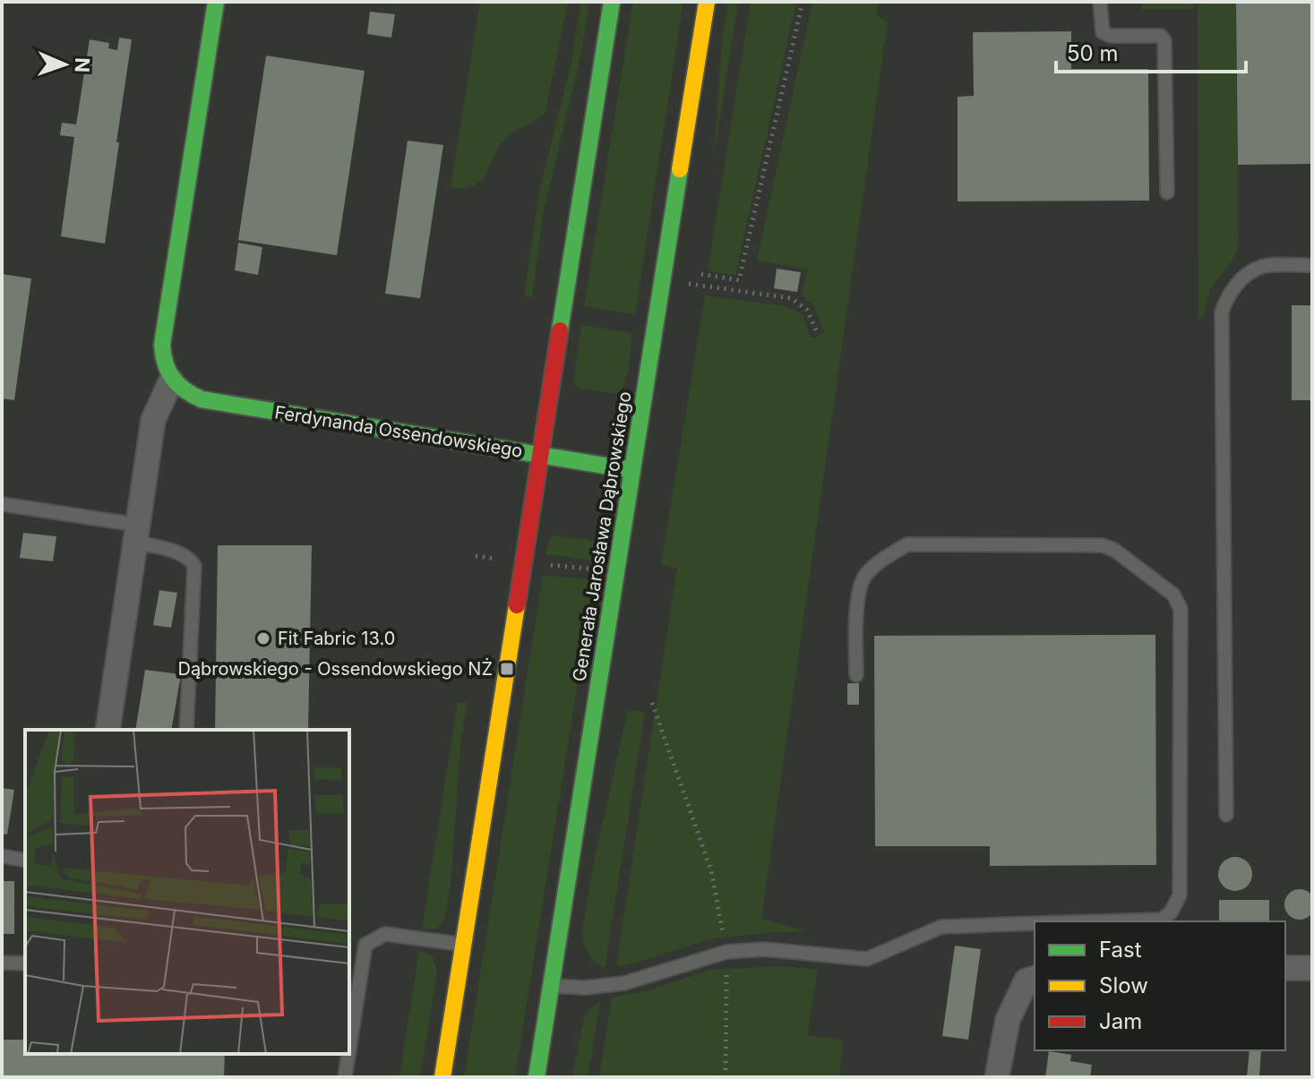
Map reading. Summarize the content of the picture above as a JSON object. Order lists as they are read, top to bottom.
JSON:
{
  "streets": {
    "main road": ["Ferdynanda Ossendowskiego", "Generała Jarosława Dąbrowskiego"]
  },
  "crossings": [
    ["Ferdynanda Ossendowskiego", "Generała Jarosława Dąbrowskiego"]
  ],
  "places": {
    "other": ["Fit Fabric 13.0"],
    "transit": ["Dąbrowskiego - Ossendowskiego NŻ"]
  },
  "legend": ["Fast", "Slow", "Jam"],
  "scale_bar": "50 m",
  "north": "right"
}
